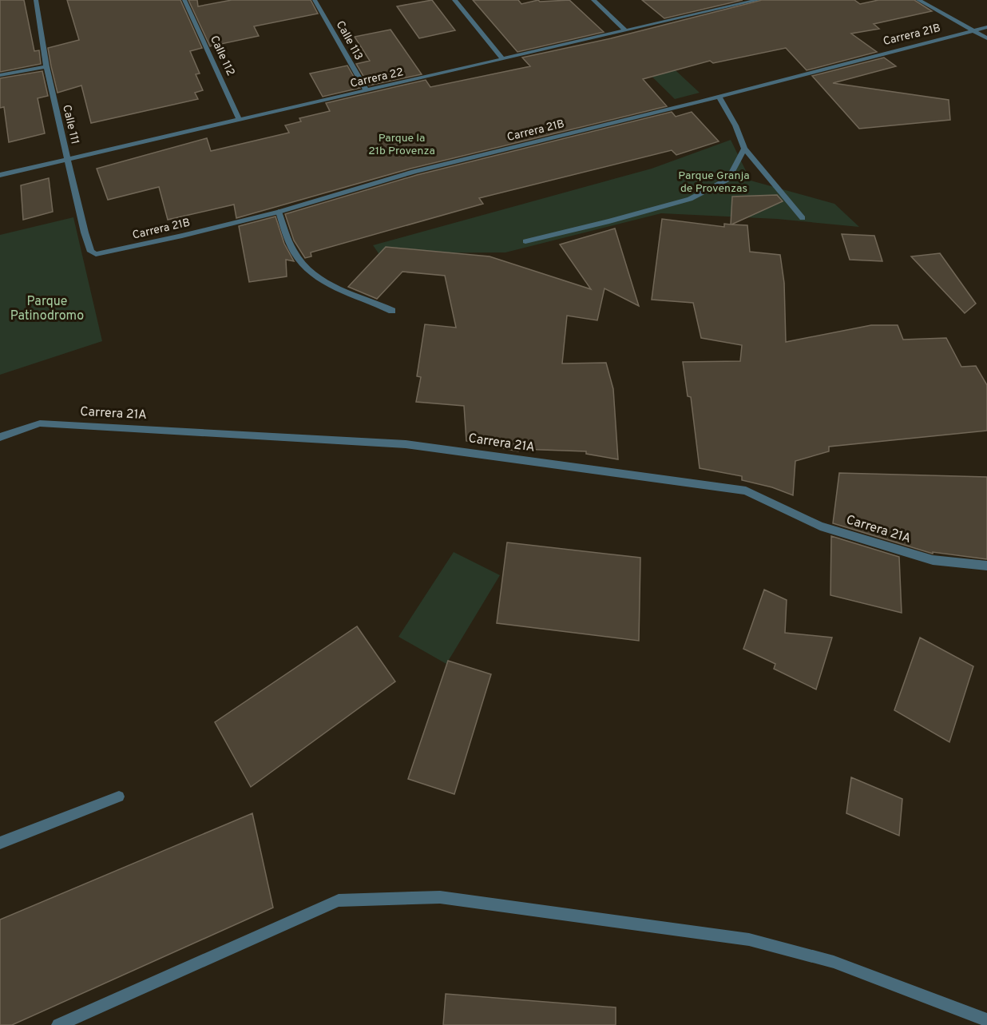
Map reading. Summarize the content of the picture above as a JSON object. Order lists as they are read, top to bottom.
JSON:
{
  "streets": {
    "street": [
      "Carrera 21B",
      "Calle 113",
      "Calle 112",
      "Carrera 22",
      "Calle 111",
      "Carrera 21A"
    ]
  },
  "crossings": [
    ["Carrera 21B", "Calle 111"],
    ["Calle 113", "Carrera 22"],
    ["Calle 112", "Carrera 22"],
    ["Carrera 22", "Calle 111"]
  ],
  "parks": ["Parque la 21b Provenza", "Parque Granja de Provenzas", "Parque Patinodromo"]
}
